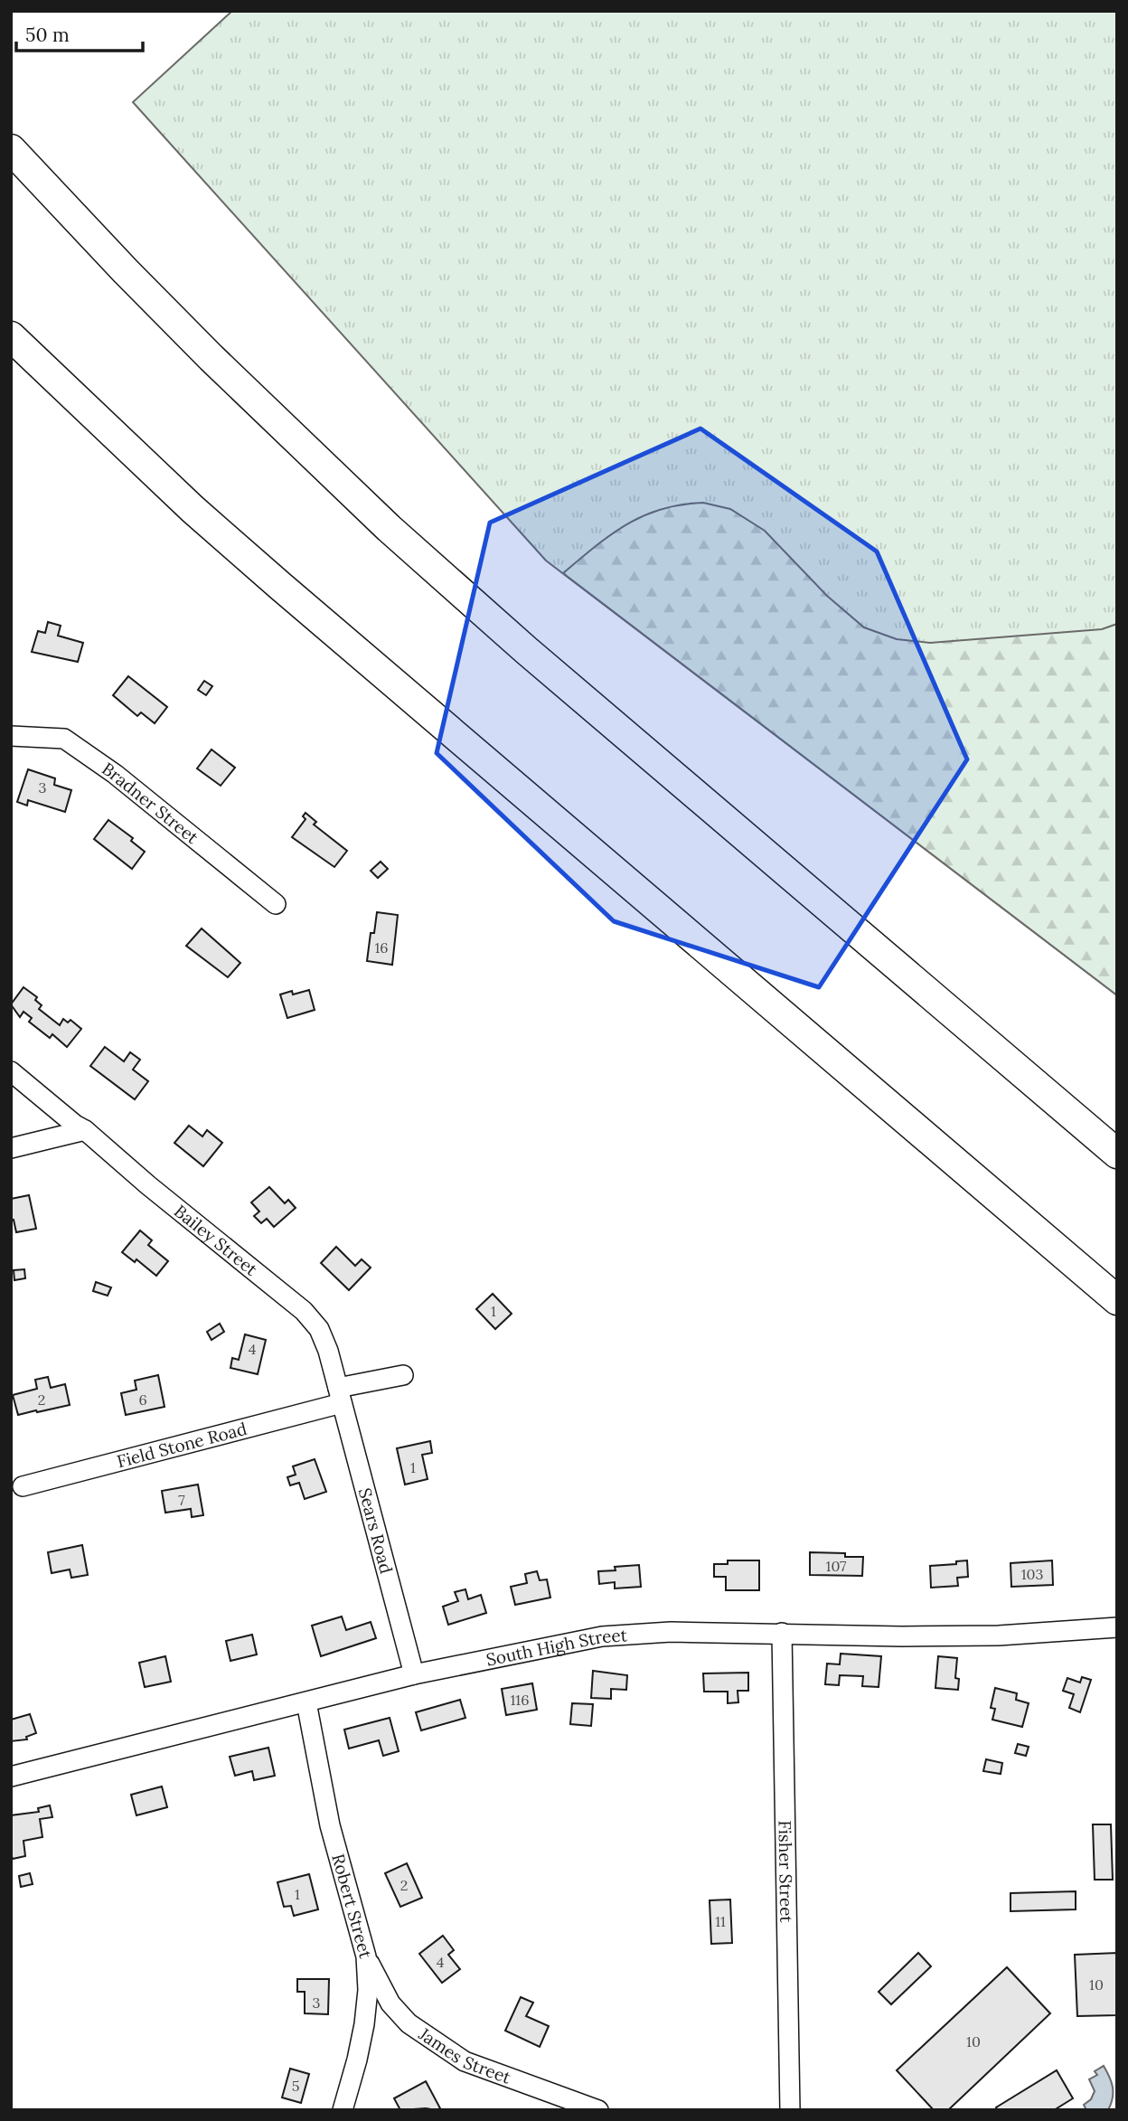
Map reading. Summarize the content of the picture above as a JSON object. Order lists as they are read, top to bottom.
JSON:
{
  "streets": {
    "street": [
      "Bradner Street",
      "Bailey Street",
      "Field Stone Road",
      "Sears Road",
      "South High Street",
      "Fisher Street",
      "Robert Street",
      "James Street"
    ]
  },
  "crossings": [
    ["Bailey Street", "Field Stone Road"],
    ["Bailey Street", "Sears Road"],
    ["Field Stone Road", "Sears Road"],
    ["Sears Road", "South High Street"],
    ["South High Street", "Fisher Street"],
    ["South High Street", "Robert Street"],
    ["Robert Street", "James Street"]
  ],
  "house_numbers": [
    "3",
    "16",
    "1",
    "4",
    "2",
    "6",
    "1",
    "7",
    "107",
    "103",
    "116",
    "2",
    "1",
    "11",
    "4",
    "10",
    "3",
    "10",
    "5"
  ],
  "scale_bar": "50 m"
}
